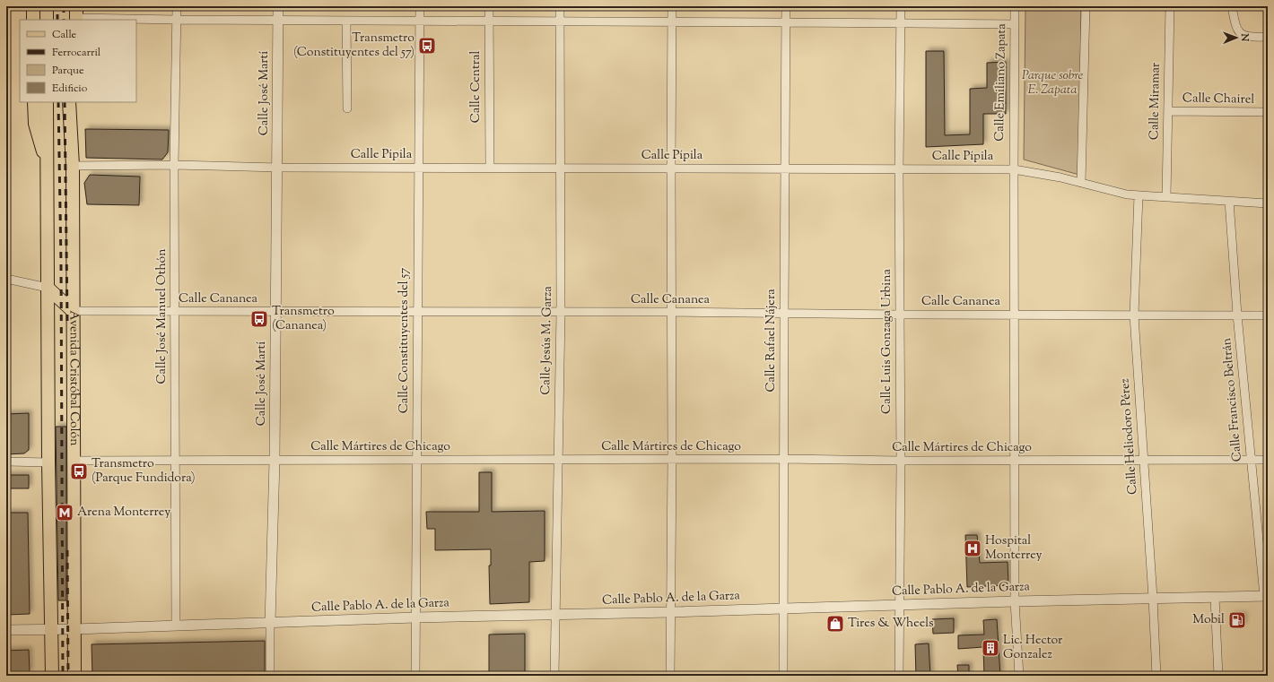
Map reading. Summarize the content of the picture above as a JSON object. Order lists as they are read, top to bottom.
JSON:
{
  "streets": {
    "main road": ["Avenida Cristóbal Colón"],
    "street": [
      "Calle Emiliano Zapata",
      "Calle Central",
      "Calle José Martí",
      "Calle Chairel",
      "Calle Miramar",
      "Calle Pípila",
      "Calle Cananea",
      "Calle José Manuel Othón",
      "Calle Constituyentes del 57",
      "Calle Jesús M. Garza",
      "Calle Rafael Nájera",
      "Calle Luis Gonzaga Urbina",
      "Calle Francisco Beltrán",
      "Calle Heliodoro Pérez",
      "Calle Mártires de Chicago",
      "Calle Pablo A. de la Garza"
    ]
  },
  "crossings": [
    ["Calle Emiliano Zapata", "Calle Pípila"],
    ["Calle Emiliano Zapata", "Calle Cananea"],
    ["Calle Emiliano Zapata", "Calle Mártires de Chicago"],
    ["Calle Emiliano Zapata", "Calle Pablo A. de la Garza"],
    ["Calle Central", "Calle Pípila"],
    ["Calle José Martí", "Calle Pípila"],
    ["Calle José Martí", "Calle Cananea"],
    ["Calle José Martí", "Calle Mártires de Chicago"],
    ["Calle José Martí", "Calle Pablo A. de la Garza"],
    ["Calle Chairel", "Calle Miramar"],
    ["Calle Miramar", "Calle Pípila"],
    ["Calle Pípila", "Calle José Manuel Othón"],
    ["Calle Pípila", "Calle Constituyentes del 57"],
    ["Calle Pípila", "Calle Jesús M. Garza"],
    ["Calle Pípila", "Calle Rafael Nájera"],
    ["Calle Pípila", "Calle Luis Gonzaga Urbina"],
    ["Calle Pípila", "Avenida Cristóbal Colón"],
    ["Calle Pípila", "Calle Francisco Beltrán"],
    ["Calle Pípila", "Calle Heliodoro Pérez"],
    ["Calle Cananea", "Calle José Manuel Othón"],
    ["Calle Cananea", "Calle Constituyentes del 57"],
    ["Calle Cananea", "Calle Jesús M. Garza"],
    ["Calle Cananea", "Calle Rafael Nájera"],
    ["Calle Cananea", "Calle Luis Gonzaga Urbina"],
    ["Calle Cananea", "Avenida Cristóbal Colón"],
    ["Calle Cananea", "Calle Francisco Beltrán"],
    ["Calle Cananea", "Calle Heliodoro Pérez"],
    ["Calle José Manuel Othón", "Calle Mártires de Chicago"],
    ["Calle José Manuel Othón", "Calle Pablo A. de la Garza"],
    ["Calle Constituyentes del 57", "Calle Mártires de Chicago"],
    ["Calle Constituyentes del 57", "Calle Pablo A. de la Garza"],
    ["Calle Jesús M. Garza", "Calle Mártires de Chicago"],
    ["Calle Jesús M. Garza", "Calle Pablo A. de la Garza"],
    ["Calle Rafael Nájera", "Calle Mártires de Chicago"],
    ["Calle Rafael Nájera", "Calle Pablo A. de la Garza"],
    ["Calle Luis Gonzaga Urbina", "Calle Mártires de Chicago"],
    ["Calle Luis Gonzaga Urbina", "Calle Pablo A. de la Garza"],
    ["Avenida Cristóbal Colón", "Calle Mártires de Chicago"],
    ["Avenida Cristóbal Colón", "Calle Pablo A. de la Garza"],
    ["Calle Francisco Beltrán", "Calle Mártires de Chicago"],
    ["Calle Francisco Beltrán", "Calle Pablo A. de la Garza"],
    ["Calle Heliodoro Pérez", "Calle Mártires de Chicago"],
    ["Calle Heliodoro Pérez", "Calle Pablo A. de la Garza"]
  ],
  "parks": ["Parque sobre E. Zapata"],
  "places": {
    "bus stop": ["Transmetro (Constituyentes del 57)", "Transmetro (Cananea)", "Transmetro (Parque Fundidora)"],
    "metro station": ["Arena Monterrey"],
    "hospital": ["Hospital Monterrey"],
    "fuel station": ["Mobil"],
    "shop": ["Tires & Wheels"],
    "building": ["Lic. Hector Gonzalez"]
  },
  "legend": [
    "Calle",
    "Ferrocarril",
    "Parque",
    "Edificio"
  ],
  "north": "right"
}
